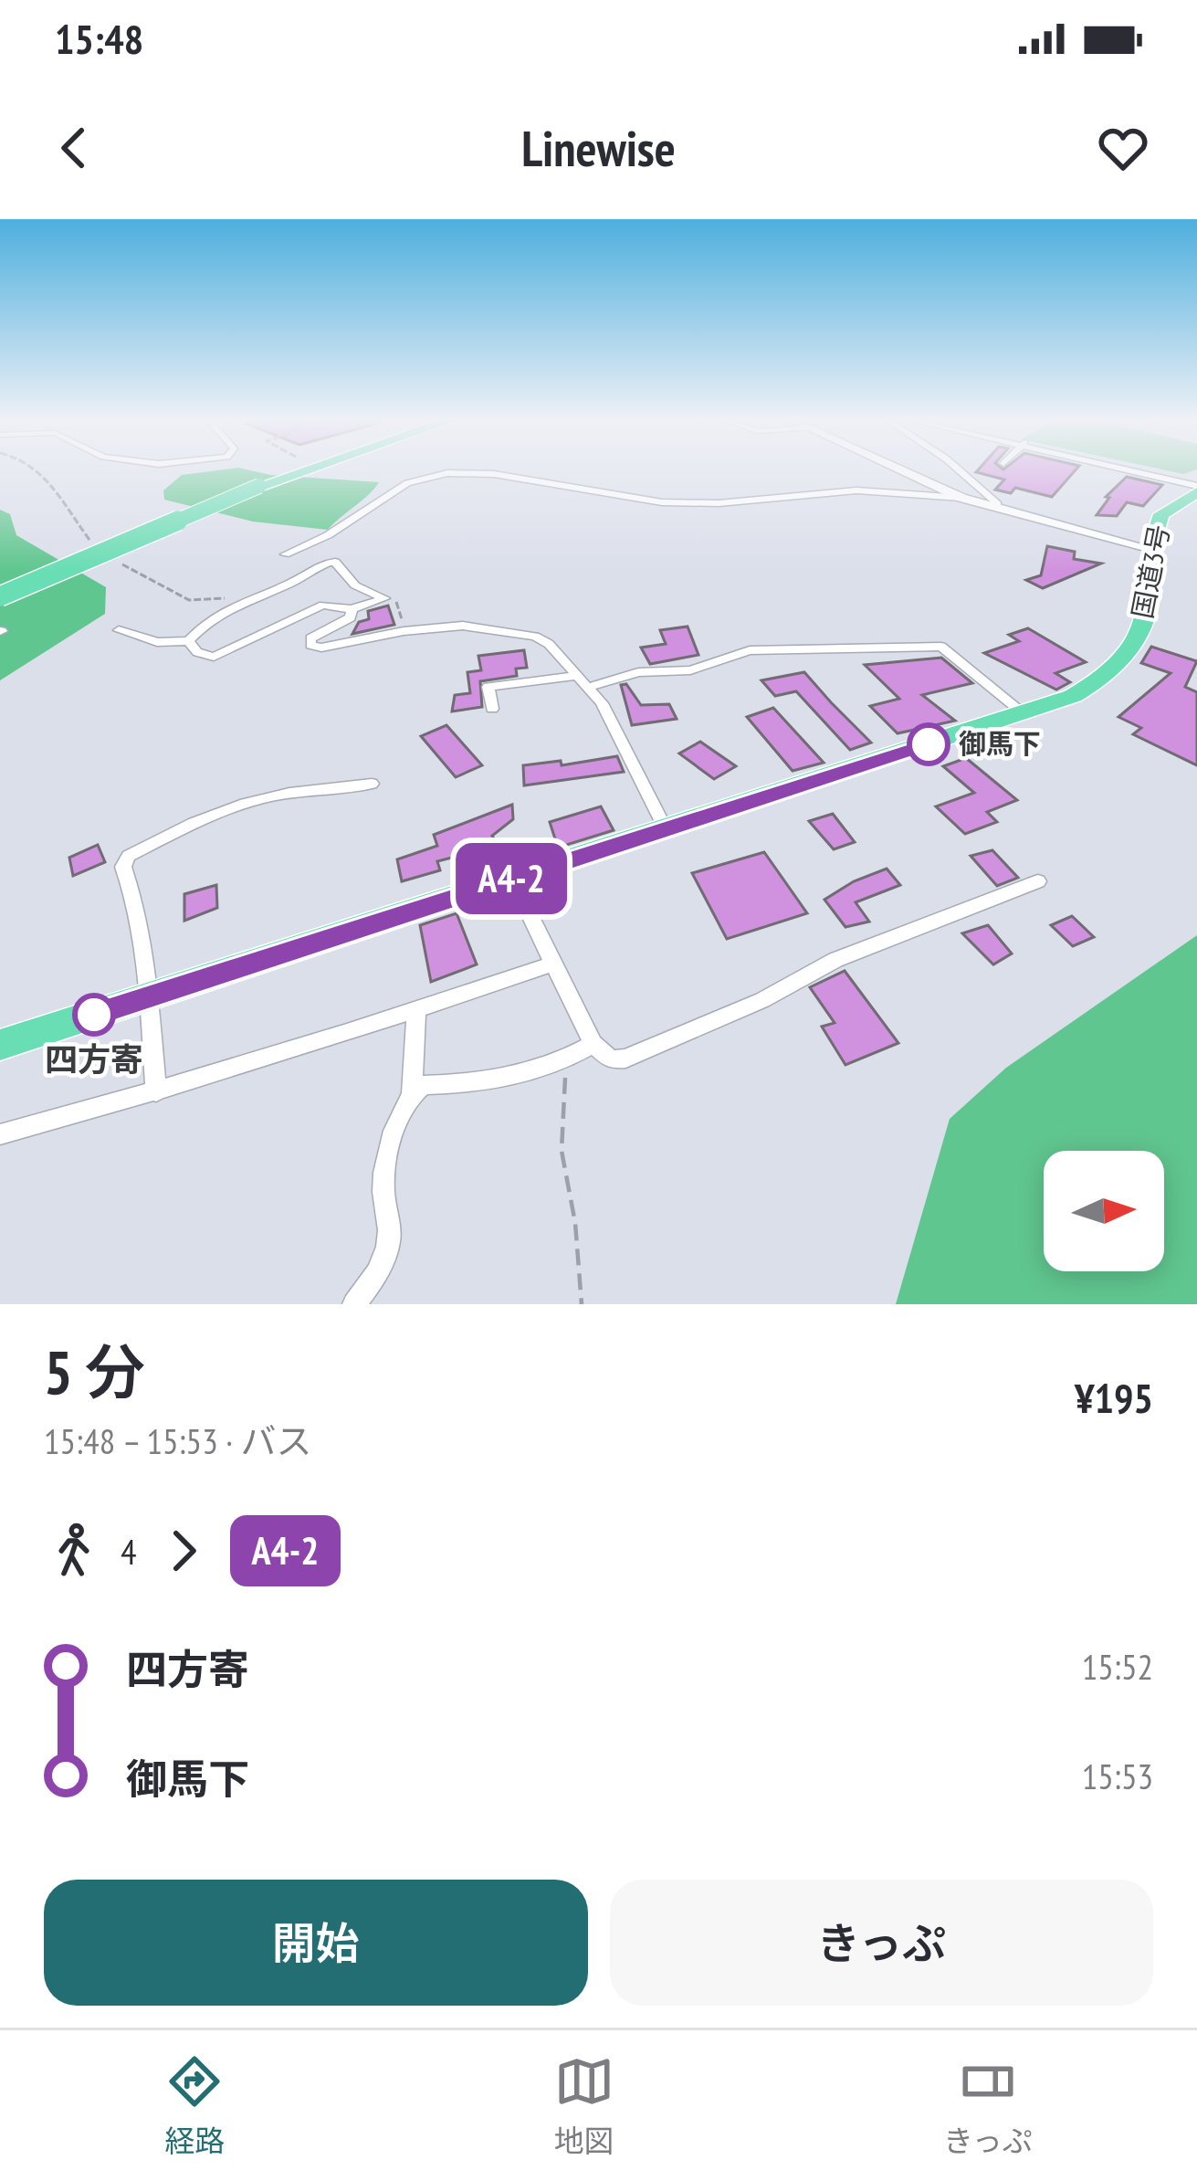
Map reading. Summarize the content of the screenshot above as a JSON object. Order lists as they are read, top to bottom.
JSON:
{
  "streets": {
    "highway": ["国道3号"]
  },
  "places": ["御馬下", "四方寄"],
  "lines": ["bus line A4-2"],
  "north": "right",
  "page": {
    "status": "15:48",
    "header": "Linewise",
    "on_map": "A4-2",
    "heading": ["5 分", "15:48 – 15:53 · バス", "¥195"],
    "legs": ["4", "A4-2"],
    "list": [
      {
        "name": "四方寄",
        "value": "15:52"
      },
      {
        "name": "御馬下",
        "value": "15:53"
      }
    ],
    "buttons": ["開始", "きっぷ"],
    "tabs": ["経路", "地図", "きっぷ"]
  }
}
